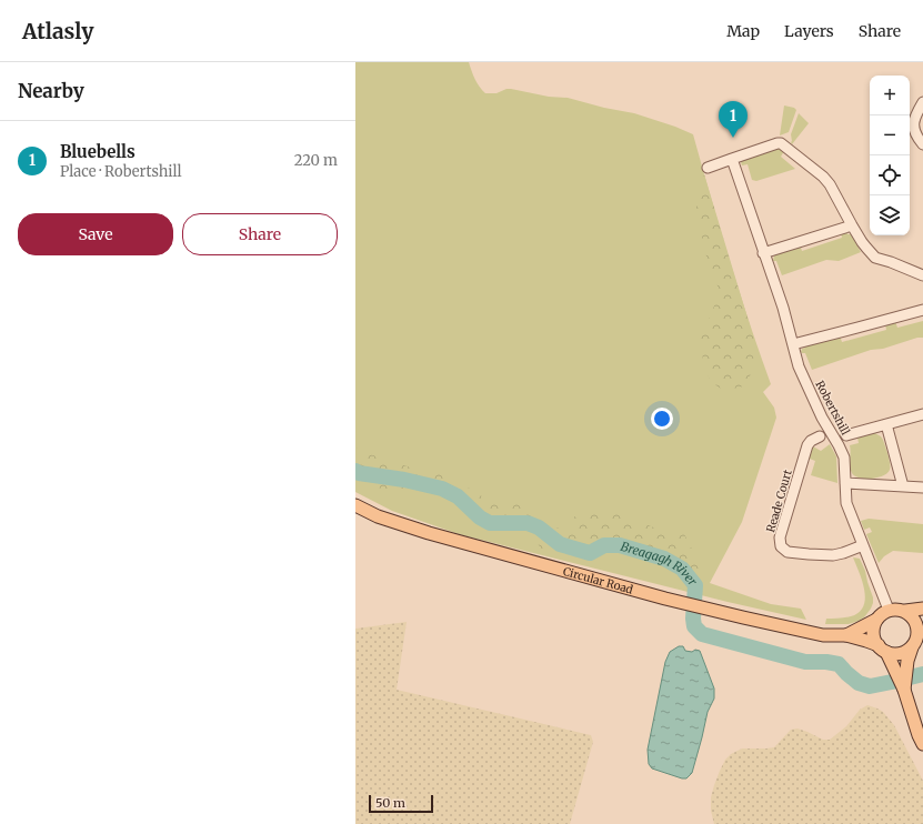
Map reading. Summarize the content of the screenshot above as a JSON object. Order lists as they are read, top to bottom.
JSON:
{
  "streets": {
    "main road": ["Circular Road"],
    "street": ["Robertshill", "Reade Court"]
  },
  "crossings": [
    ["Robertshill", "Reade Court"],
    ["Robertshill", "Circular Road"]
  ],
  "water": ["Breagagh River"],
  "scale_bar": "50 m",
  "page": {
    "header": "Atlasly",
    "nav": ["Map", "Layers", "Share"],
    "heading": "Nearby",
    "map_buttons": ["+", "−"],
    "pins": "1",
    "list": [
      {
        "mark": "1",
        "name": "Bluebells",
        "note": "Place · Robertshill",
        "value": "220 m"
      }
    ],
    "buttons": ["Save", "Share"],
    "scale": "50 m"
  }
}
